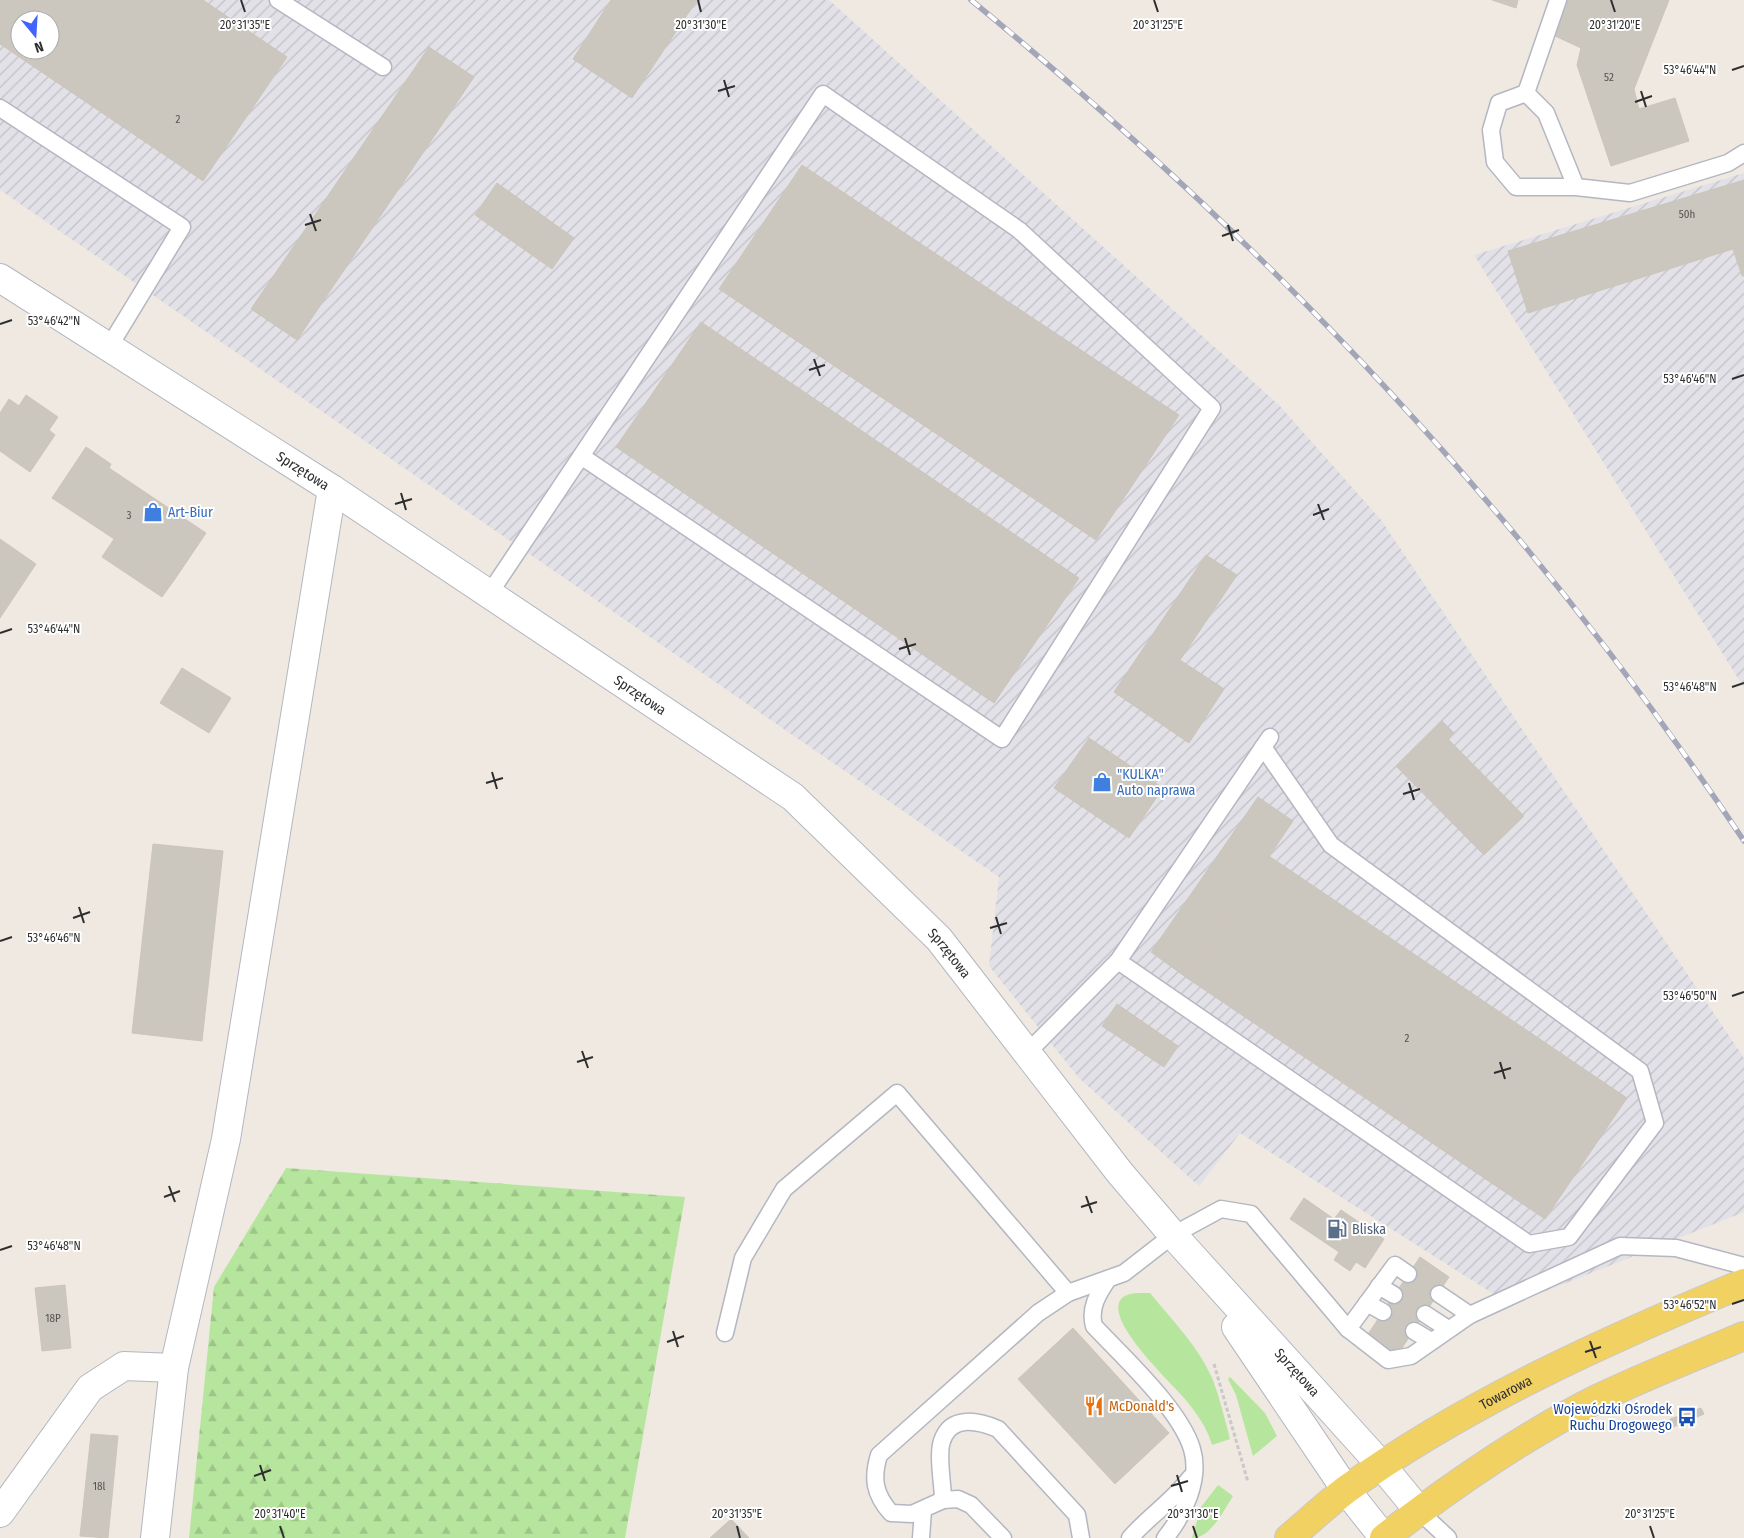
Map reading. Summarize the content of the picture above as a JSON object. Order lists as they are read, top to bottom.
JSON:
{
  "streets": {
    "main road": ["Towarowa"],
    "street": ["Sprzętowa"]
  },
  "crossings": [
    ["Sprzętowa", "Towarowa"]
  ],
  "places": {
    "shop": ["Art-Biur", "\"KULKA\" Auto naprawa"],
    "fuel station": ["Bliska"],
    "restaurant": ["McDonald's"],
    "bus stop": ["Wojewódzki Ośrodek Ruchu Drogowego"]
  },
  "house_numbers": [
    "52",
    "2",
    "50h",
    "3",
    "2",
    "18P",
    "18l"
  ],
  "north": "bottom",
  "coordinates": [
    "20°31'35\"E",
    "20°31'30\"E",
    "20°31'25\"E",
    "20°31'20\"E",
    "53°46'44\"N",
    "53°46'42\"N",
    "53°46'46\"N",
    "53°46'48\"N",
    "53°46'50\"N",
    "53°46'52\"N",
    "20°31'40\"E"
  ]
}
